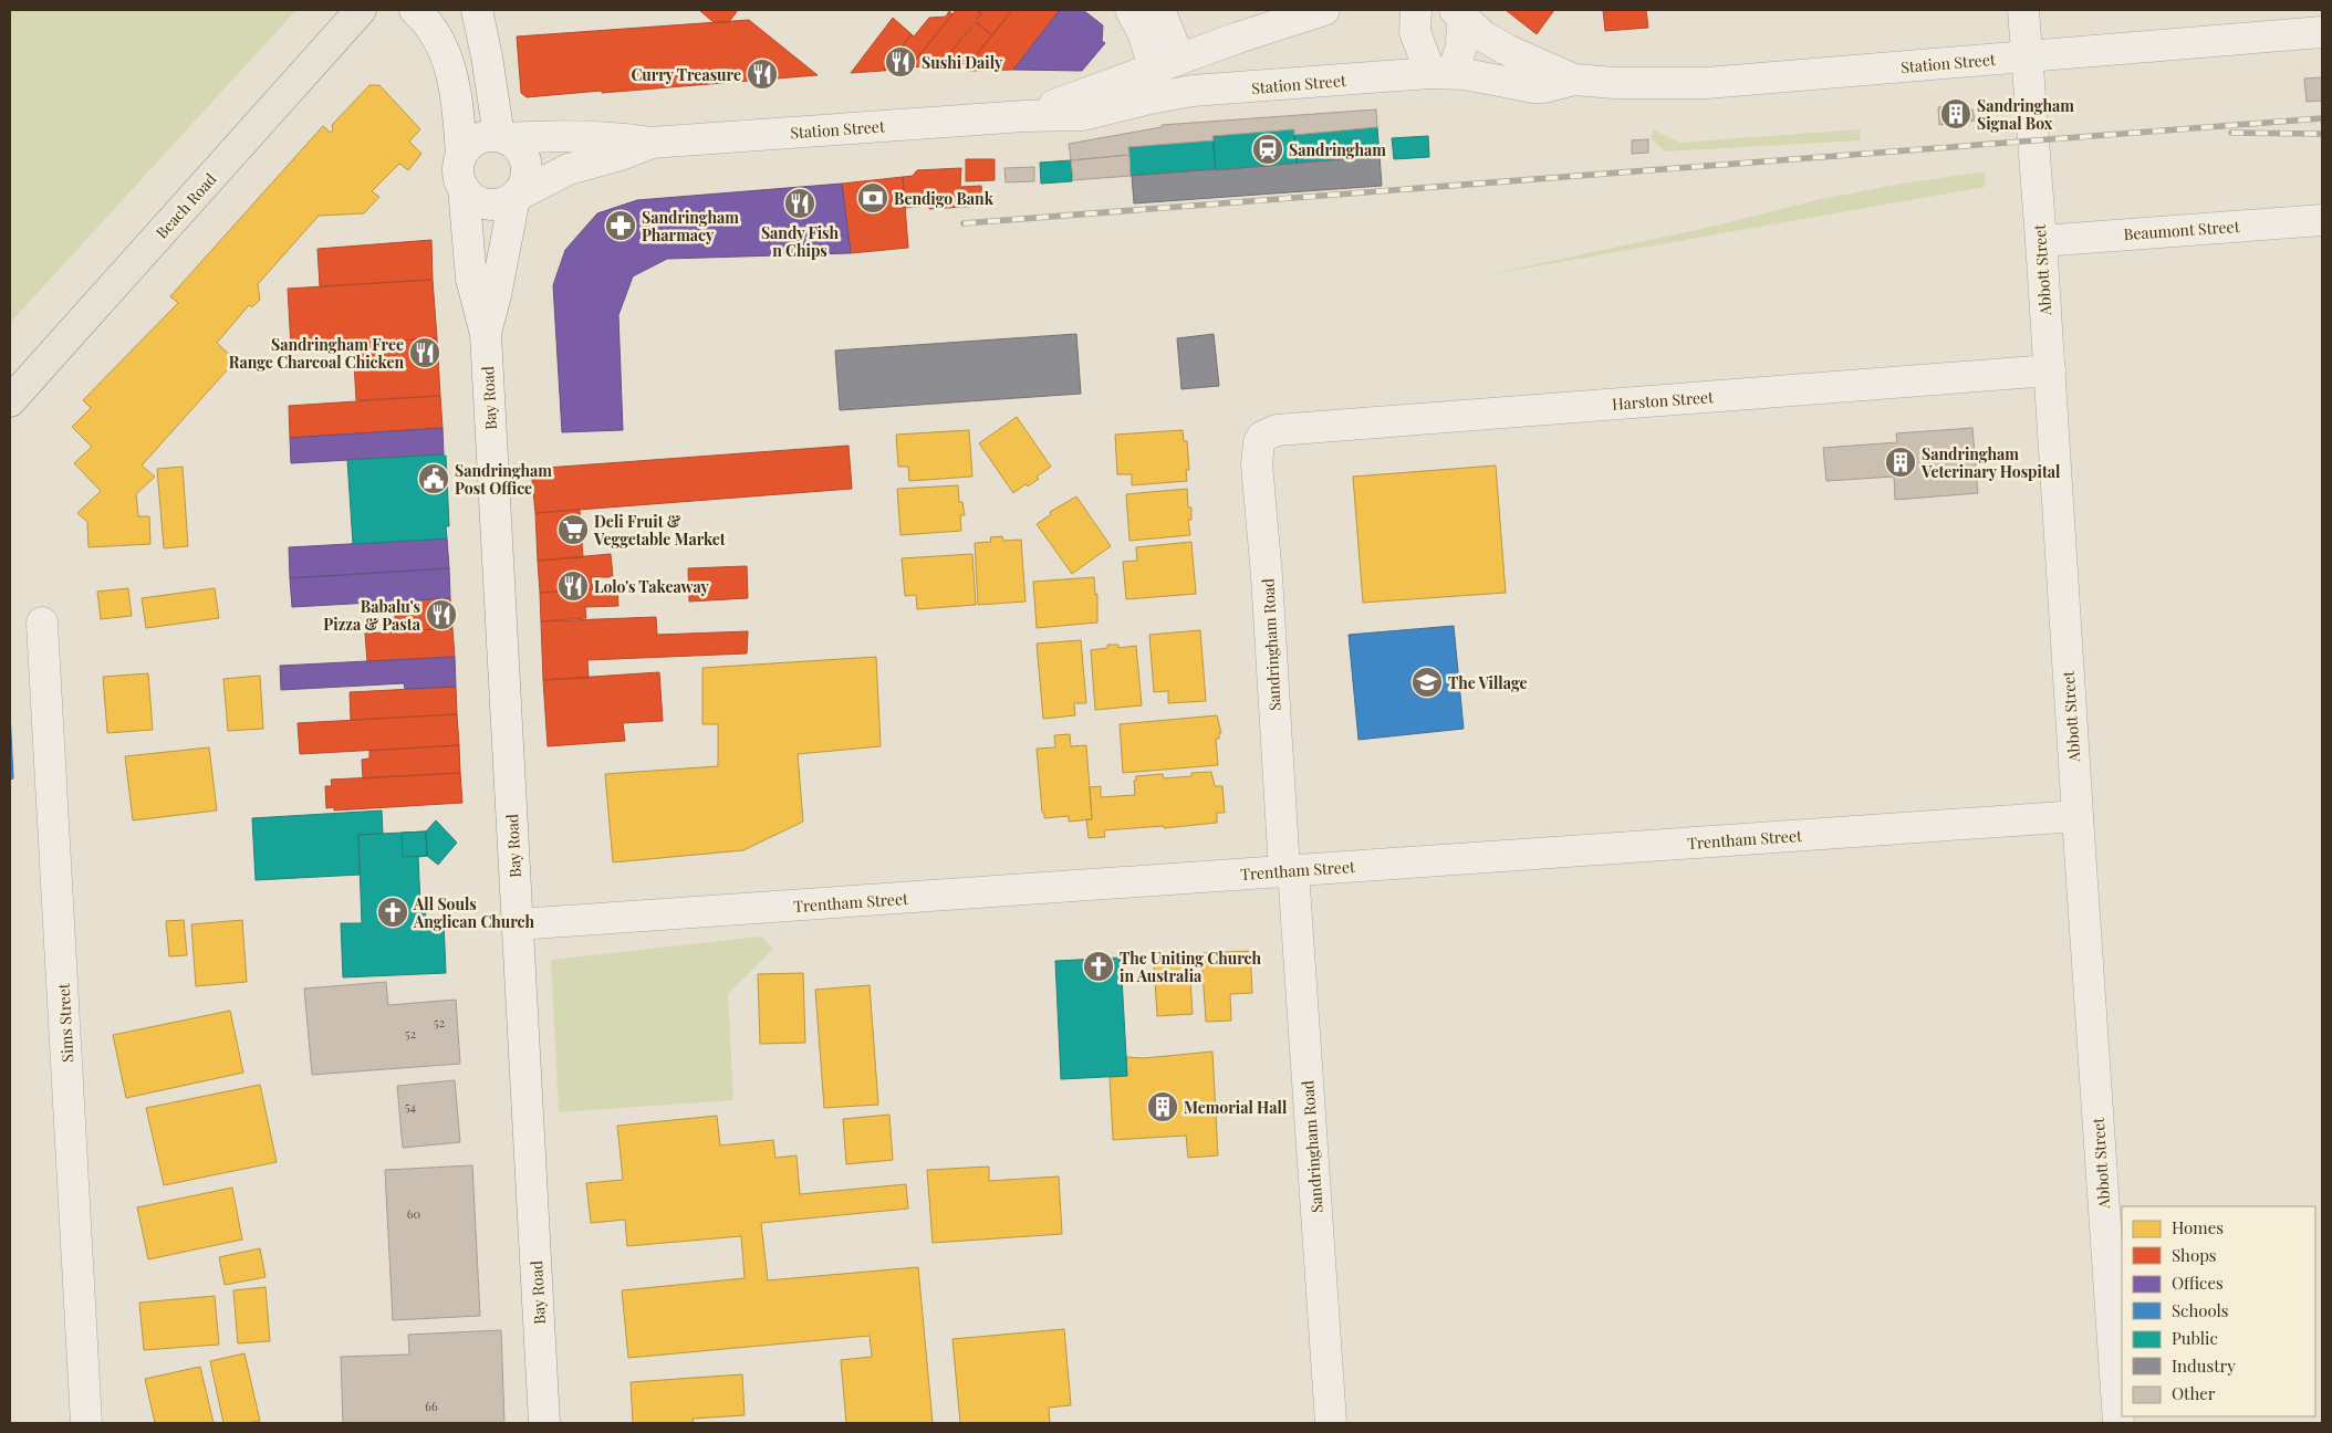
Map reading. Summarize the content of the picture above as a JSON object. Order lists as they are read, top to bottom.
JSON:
{
  "streets": {
    "main road": ["Beach Road"],
    "street": [
      "Station Street",
      "Beaumont Street",
      "Abbott Street",
      "Bay Road",
      "Harston Street",
      "Sandringham Road",
      "Trentham Street",
      "Sims Street"
    ]
  },
  "crossings": [
    ["Station Street", "Abbott Street"],
    ["Station Street", "Bay Road"],
    ["Beaumont Street", "Abbott Street"],
    ["Abbott Street", "Harston Street"],
    ["Abbott Street", "Trentham Street"],
    ["Bay Road", "Trentham Street"],
    ["Harston Street", "Sandringham Road"],
    ["Sandringham Road", "Trentham Street"]
  ],
  "places": {
    "restaurant": [
      "Sushi Daily",
      "Curry Treasure",
      "Sandy Fish n Chips",
      "Sandringham Free Range Charcoal Chicken",
      "Lolo's Takeaway",
      "Babalu's Pizza & Pasta"
    ],
    "building": ["Sandringham Signal Box", "Sandringham Veterinary Hospital", "Memorial Hall"],
    "station": ["Sandringham"],
    "bank": ["Bendigo Bank"],
    "pharmacy": ["Sandringham Pharmacy"],
    "public building": ["Sandringham Post Office"],
    "supermarket": ["Deli Fruit & Veggetable Market"],
    "school or university": ["The Village"],
    "church": ["All Souls Anglican Church", "The Uniting Church in Australia"]
  },
  "house_numbers": [
    "52",
    "52",
    "54",
    "60",
    "66"
  ],
  "legend": [
    "Homes",
    "Shops",
    "Offices",
    "Schools",
    "Public",
    "Industry",
    "Other"
  ]
}
